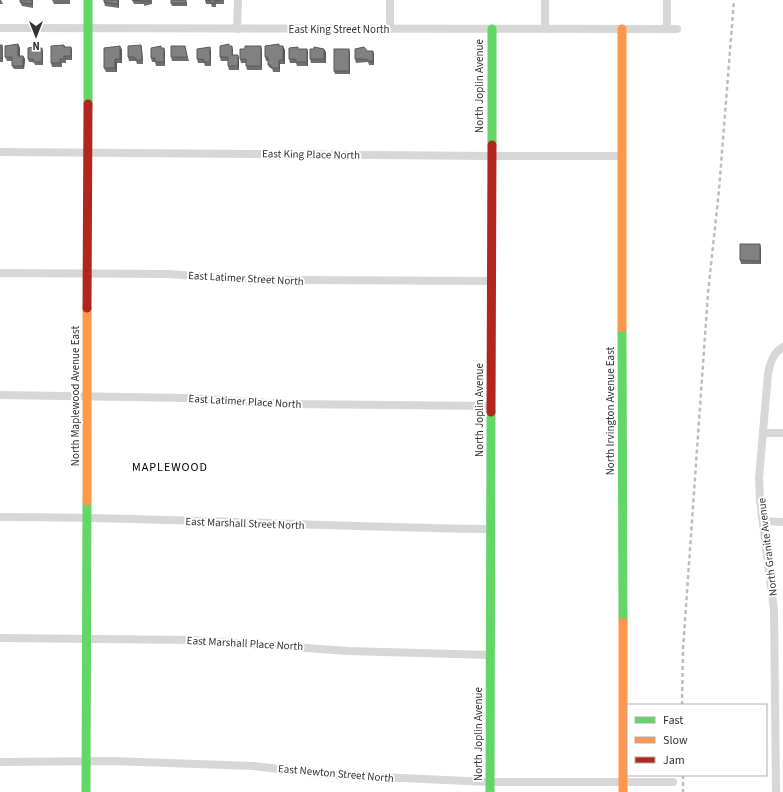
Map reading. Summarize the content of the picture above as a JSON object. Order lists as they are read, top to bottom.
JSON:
{
  "streets": {
    "street": [
      "East King Street North",
      "North Joplin Avenue",
      "East King Place North",
      "East Latimer Street North",
      "North Maplewood Avenue East",
      "East Latimer Place North",
      "North Irvington Avenue East",
      "East Marshall Street North",
      "North Granite Avenue",
      "East Marshall Place North",
      "East Newton Street North"
    ]
  },
  "crossings": [
    ["East King Street North", "North Joplin Avenue"],
    ["East King Street North", "North Maplewood Avenue East"],
    ["East King Street North", "North Irvington Avenue East"],
    ["North Joplin Avenue", "East King Place North"],
    ["North Joplin Avenue", "East Latimer Street North"],
    ["North Joplin Avenue", "East Latimer Place North"],
    ["North Joplin Avenue", "East Marshall Street North"],
    ["North Joplin Avenue", "East Marshall Place North"],
    ["North Joplin Avenue", "East Newton Street North"],
    ["East King Place North", "North Maplewood Avenue East"],
    ["East King Place North", "North Irvington Avenue East"],
    ["East Latimer Street North", "North Maplewood Avenue East"],
    ["North Maplewood Avenue East", "East Latimer Place North"],
    ["North Maplewood Avenue East", "East Marshall Street North"],
    ["North Maplewood Avenue East", "East Marshall Place North"],
    ["North Maplewood Avenue East", "East Newton Street North"],
    ["North Irvington Avenue East", "East Newton Street North"]
  ],
  "districts": ["MAPLEWOOD"],
  "legend": ["Fast", "Slow", "Jam"],
  "north": "bottom"
}
